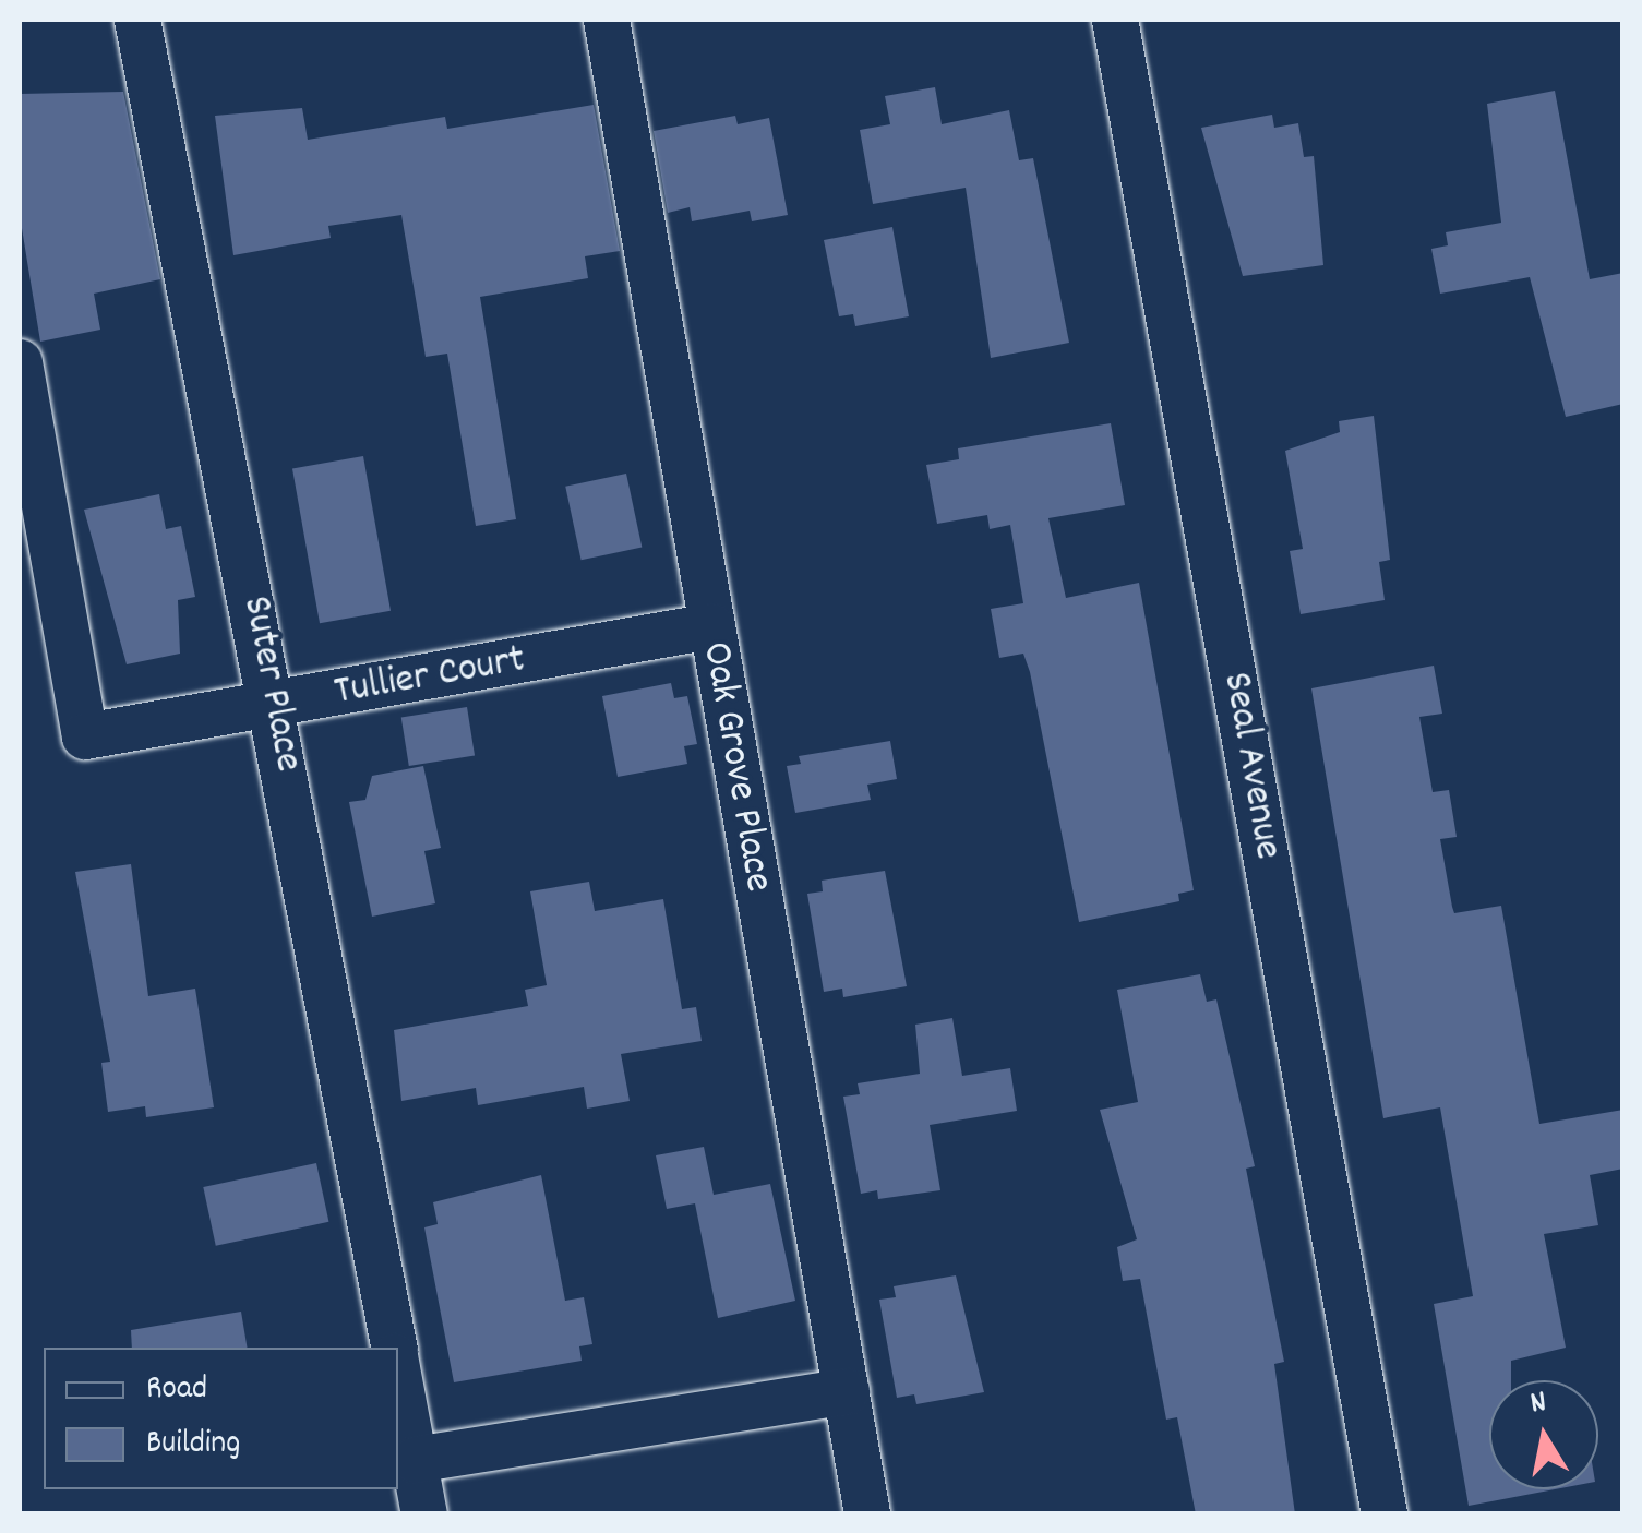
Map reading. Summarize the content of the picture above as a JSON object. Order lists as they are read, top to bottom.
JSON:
{
  "streets": {
    "street": [
      "Tullier Court",
      "Suter Place",
      "Seal Avenue",
      "Oak Grove Place"
    ]
  },
  "crossings": [
    ["Tullier Court", "Suter Place"],
    ["Tullier Court", "Oak Grove Place"]
  ],
  "legend": ["Road", "Building"],
  "north": "top"
}
